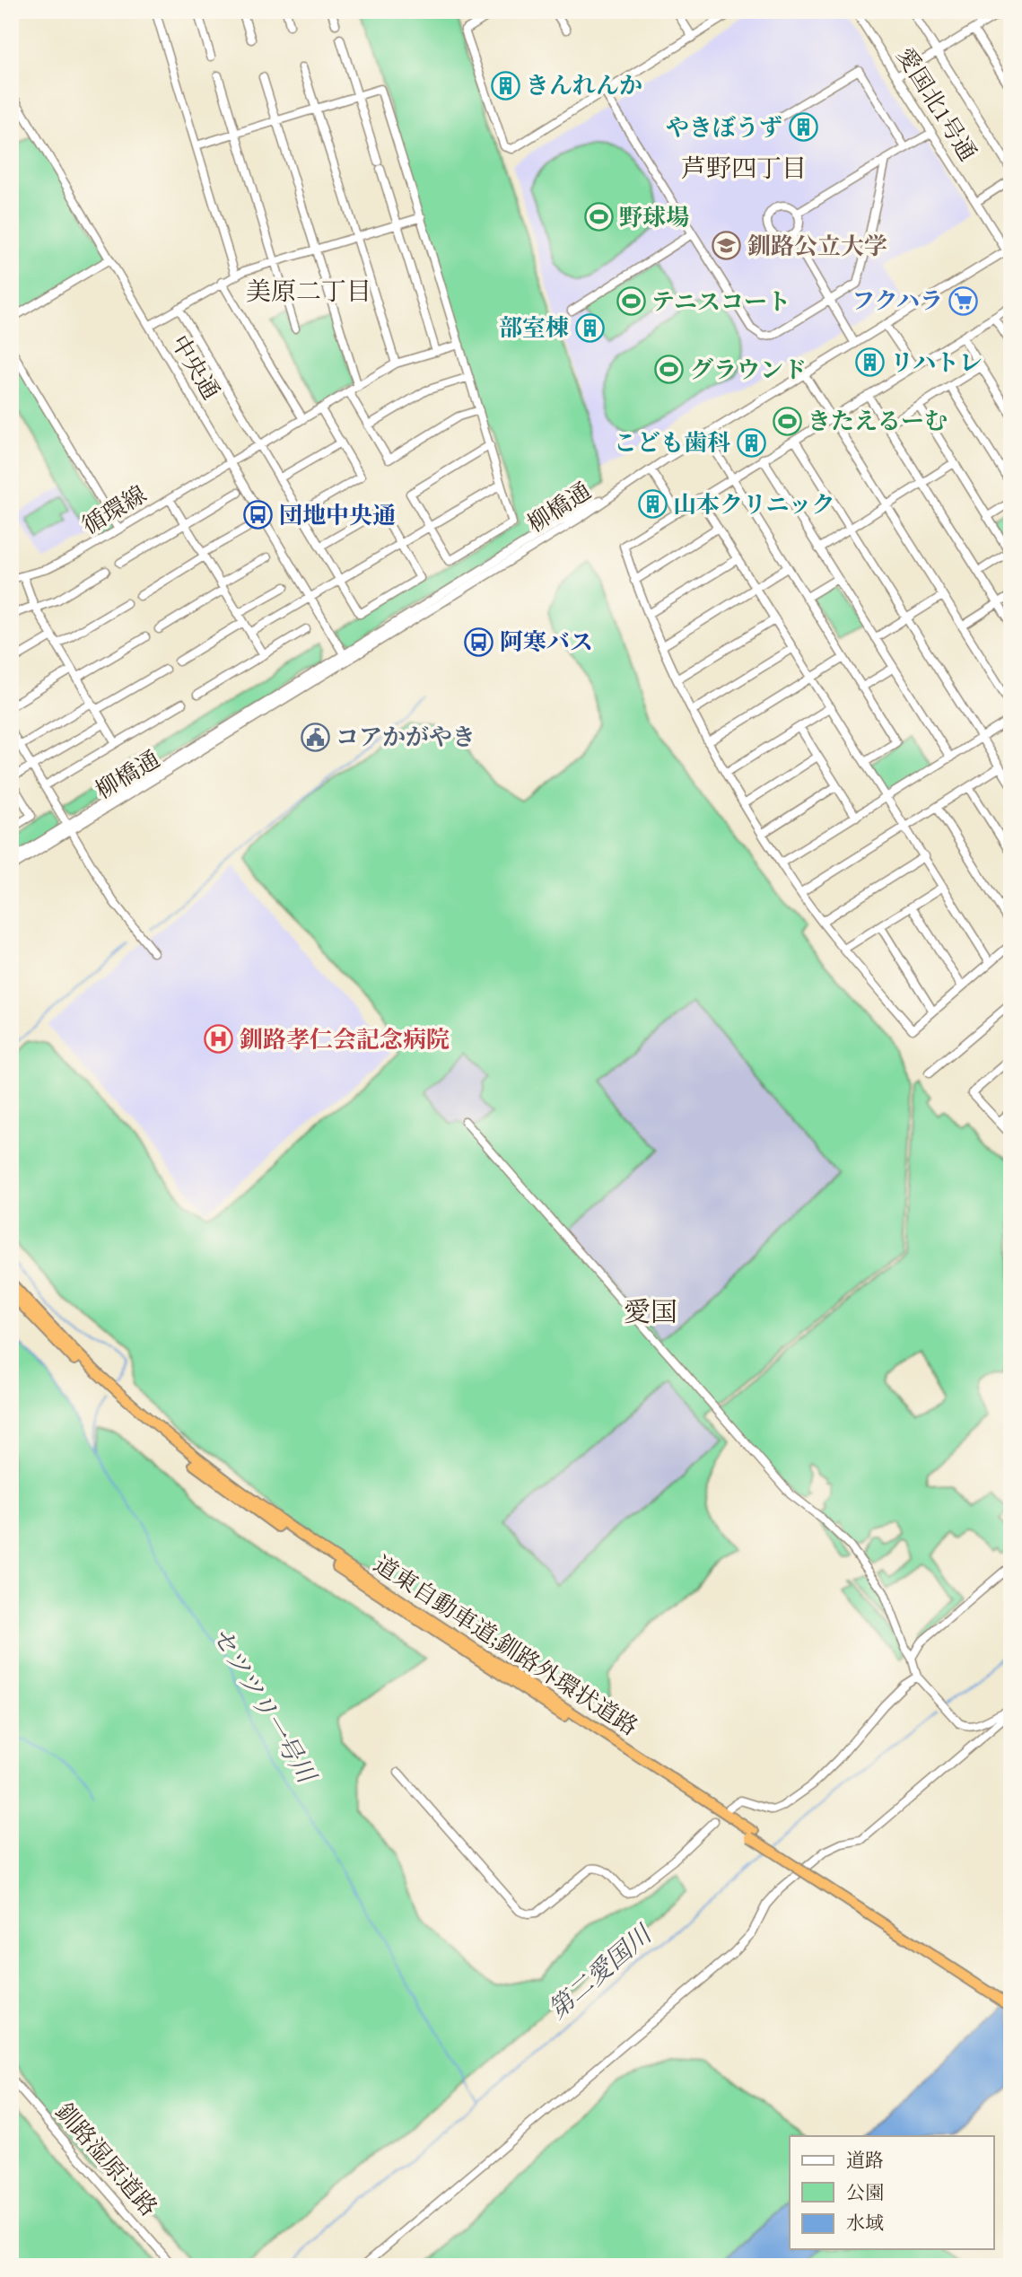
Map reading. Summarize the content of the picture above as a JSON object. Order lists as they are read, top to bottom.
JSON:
{
  "streets": {
    "highway": ["道東自動車道;釧路外環状道路"],
    "street": [
      "愛国北1号通",
      "中央通",
      "柳橋通",
      "循環線",
      "釧路湿原道路"
    ]
  },
  "crossings": [
    ["愛国北1号通", "柳橋通"],
    ["中央通", "柳橋通"],
    ["中央通", "循環線"]
  ],
  "districts": ["芦野四丁目", "美原二丁目", "愛国"],
  "water": ["セツツリ一号川", "第二愛国川"],
  "places": {
    "building": [
      "きんれんか",
      "やきぼうず",
      "部室棟",
      "リハトレ",
      "こども歯科",
      "山本クリニック"
    ],
    "sports": [
      "野球場",
      "テニスコート",
      "グラウンド",
      "きたえるーむ"
    ],
    "school or university": ["釧路公立大学"],
    "supermarket": ["フクハラ"],
    "bus stop": ["団地中央通", "阿寒バス"],
    "public building": ["コアかがやき"],
    "hospital": ["釧路孝仁会記念病院"]
  },
  "legend": ["道路", "公園", "水域"]
}
